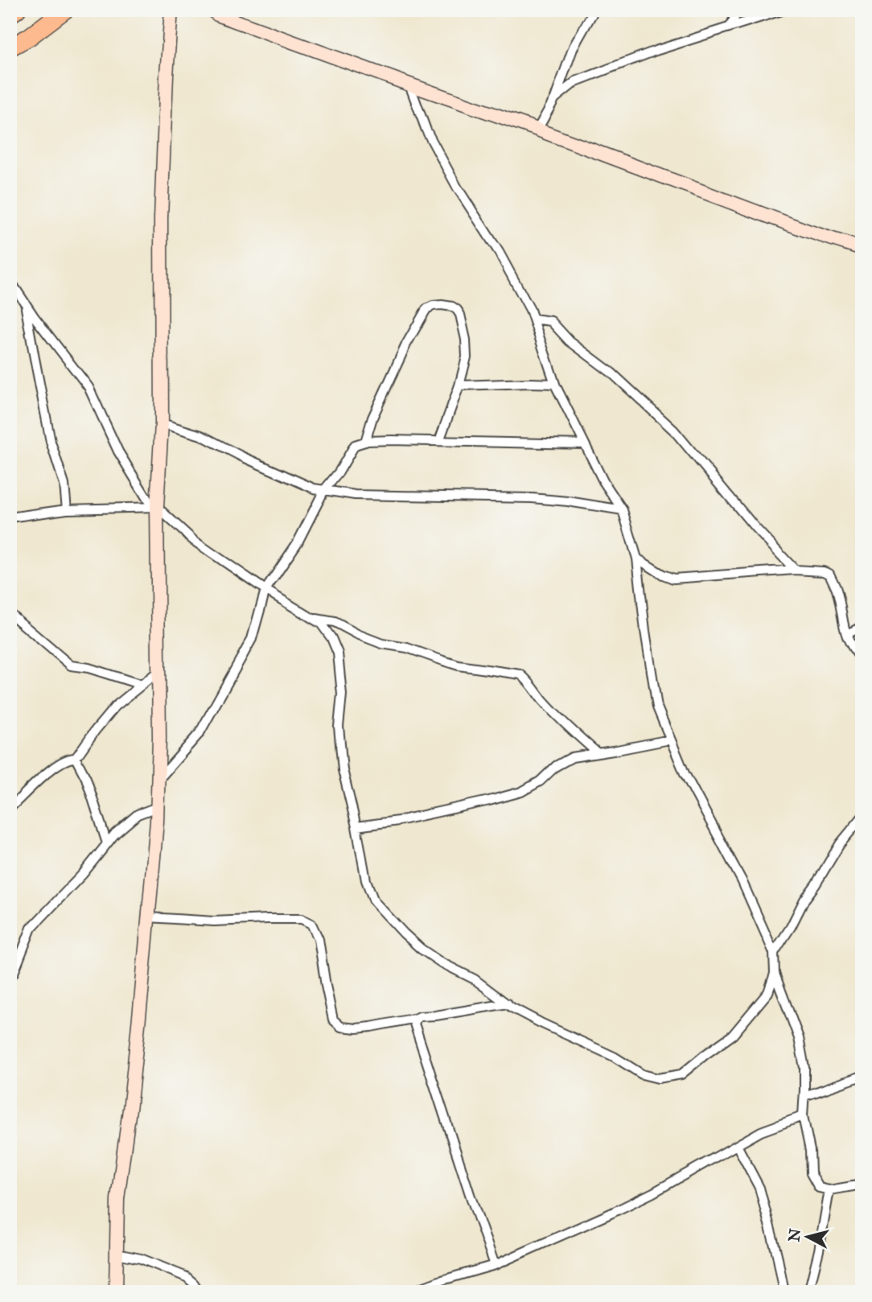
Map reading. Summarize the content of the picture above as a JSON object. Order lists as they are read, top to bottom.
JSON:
{
  "north": "left"
}
